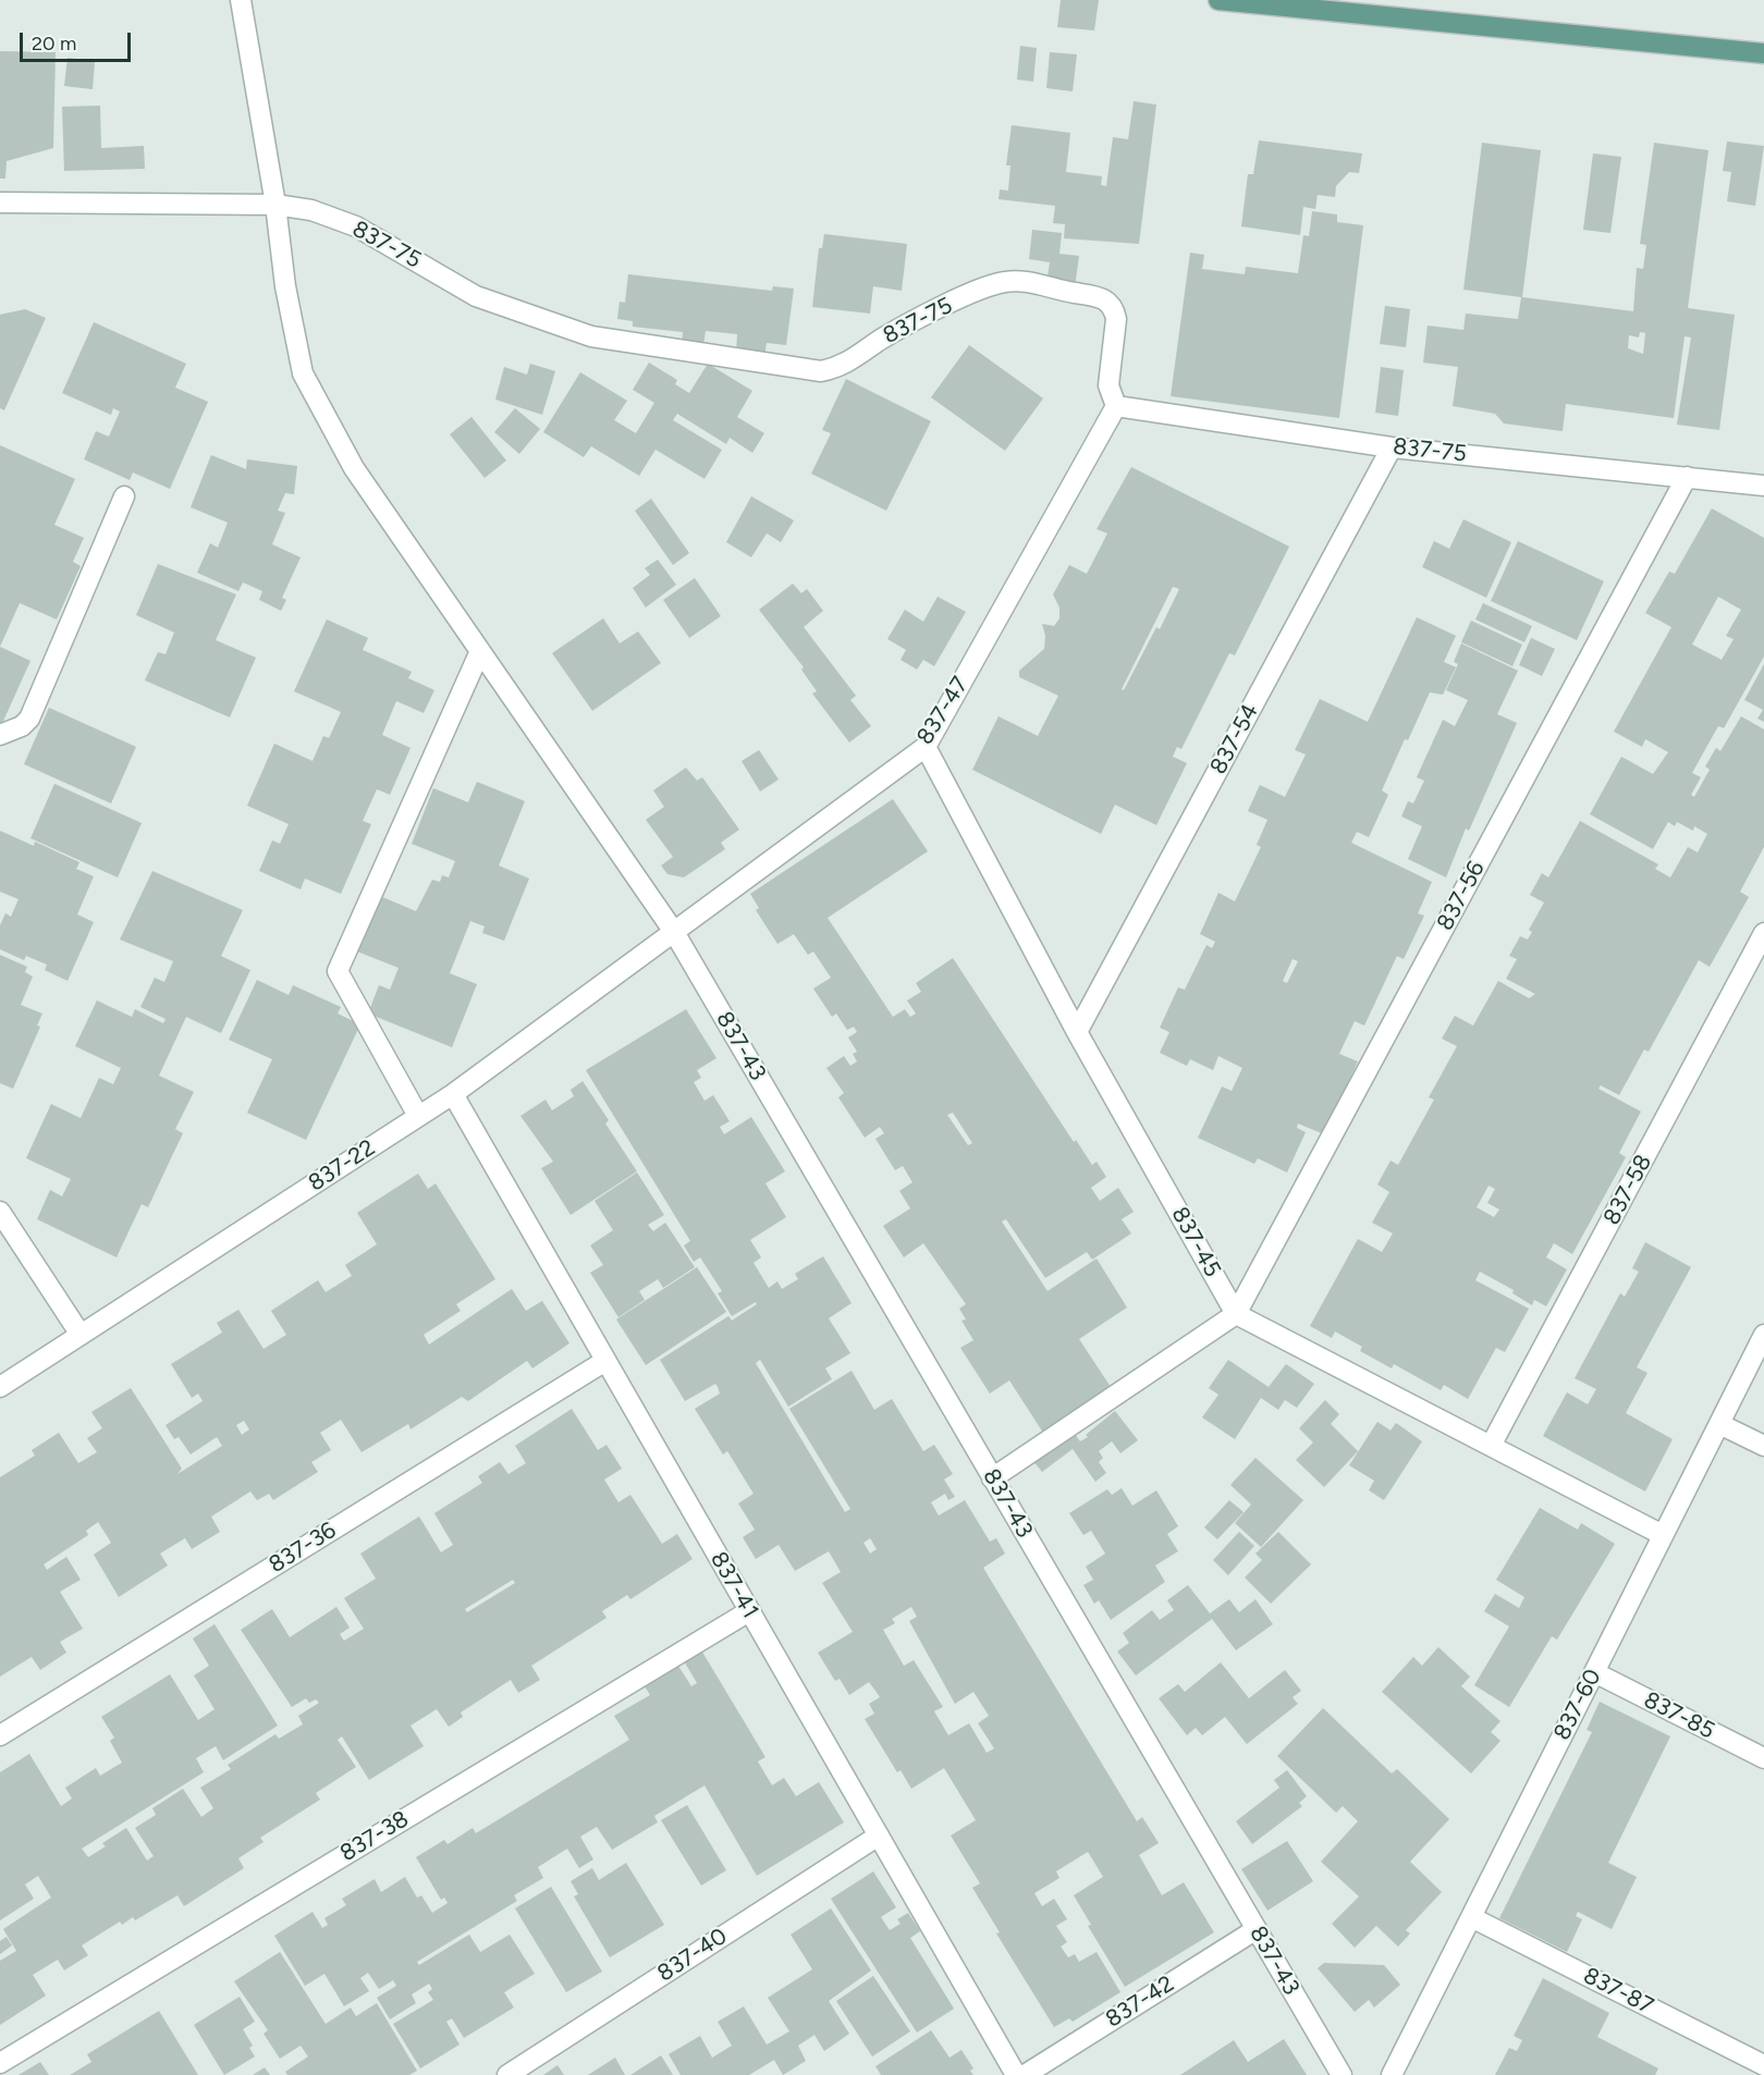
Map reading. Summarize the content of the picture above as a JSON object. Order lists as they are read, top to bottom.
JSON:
{
  "streets": {
    "street": [
      "837-75",
      "837-47",
      "837-54",
      "837-56",
      "837-43",
      "837-22",
      "837-58",
      "837-45",
      "837-36",
      "837-41",
      "837-60",
      "837-85",
      "837-38",
      "837-40",
      "837-87",
      "837-42"
    ]
  },
  "crossings": [
    ["837-75", "837-47"],
    ["837-75", "837-54"],
    ["837-75", "837-56"],
    ["837-75", "837-43"],
    ["837-47", "837-43"],
    ["837-47", "837-22"],
    ["837-47", "837-45"],
    ["837-54", "837-45"],
    ["837-56", "837-45"],
    ["837-43", "837-22"],
    ["837-43", "837-42"],
    ["837-22", "837-41"],
    ["837-36", "837-41"],
    ["837-41", "837-38"],
    ["837-41", "837-40"],
    ["837-60", "837-85"],
    ["837-60", "837-87"]
  ],
  "scale_bar": "20 m"
}
